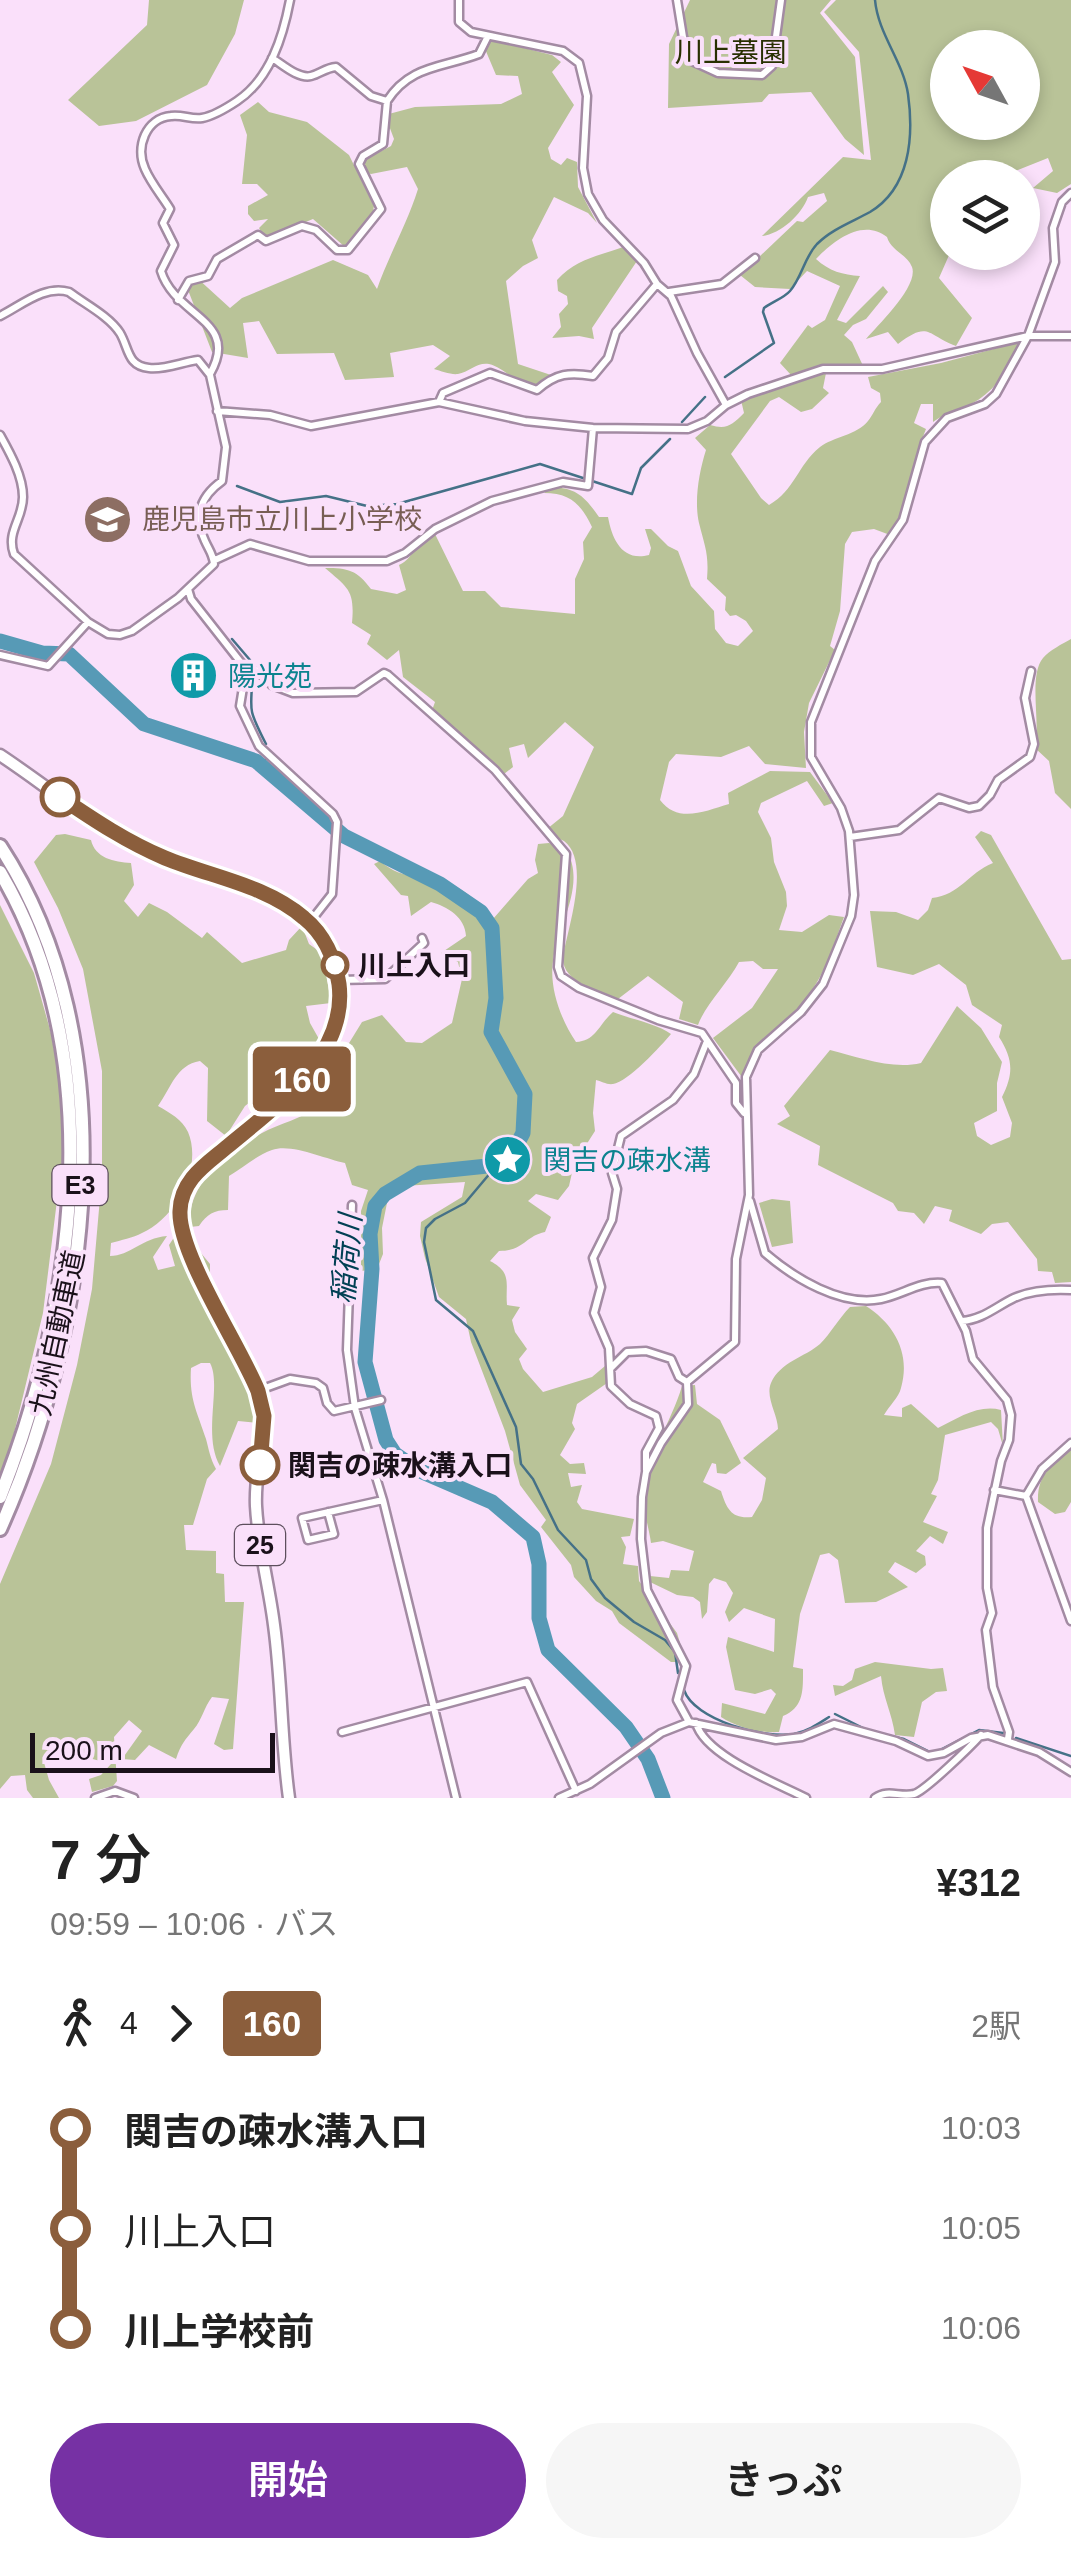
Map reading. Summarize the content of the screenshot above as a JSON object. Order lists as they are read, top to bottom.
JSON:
{
  "streets": {
    "highway": ["E3", "九州自動車道"],
    "main road": ["25"]
  },
  "water": ["稲荷川"],
  "parks": ["川上墓園"],
  "places": {
    "school or university": ["鹿児島市立川上小学校"],
    "building": ["陽光苑"],
    "other": ["川上入口", "関吉の疎水溝入口"],
    "place": ["関吉の疎水溝"]
  },
  "lines": ["bus line 160"],
  "scale_bar": "200 m",
  "north": "top left",
  "page": {
    "on_map": "160",
    "scale": "200 m",
    "heading": ["7 分", "09:59 – 10:06 · バス", "¥312"],
    "legs": ["4", "160", "2駅"],
    "list": [
      {
        "name": "関吉の疎水溝入口",
        "value": "10:03"
      },
      {
        "name": "川上入口",
        "value": "10:05"
      },
      {
        "name": "川上学校前",
        "value": "10:06"
      }
    ],
    "buttons": ["開始", "きっぷ"]
  }
}
